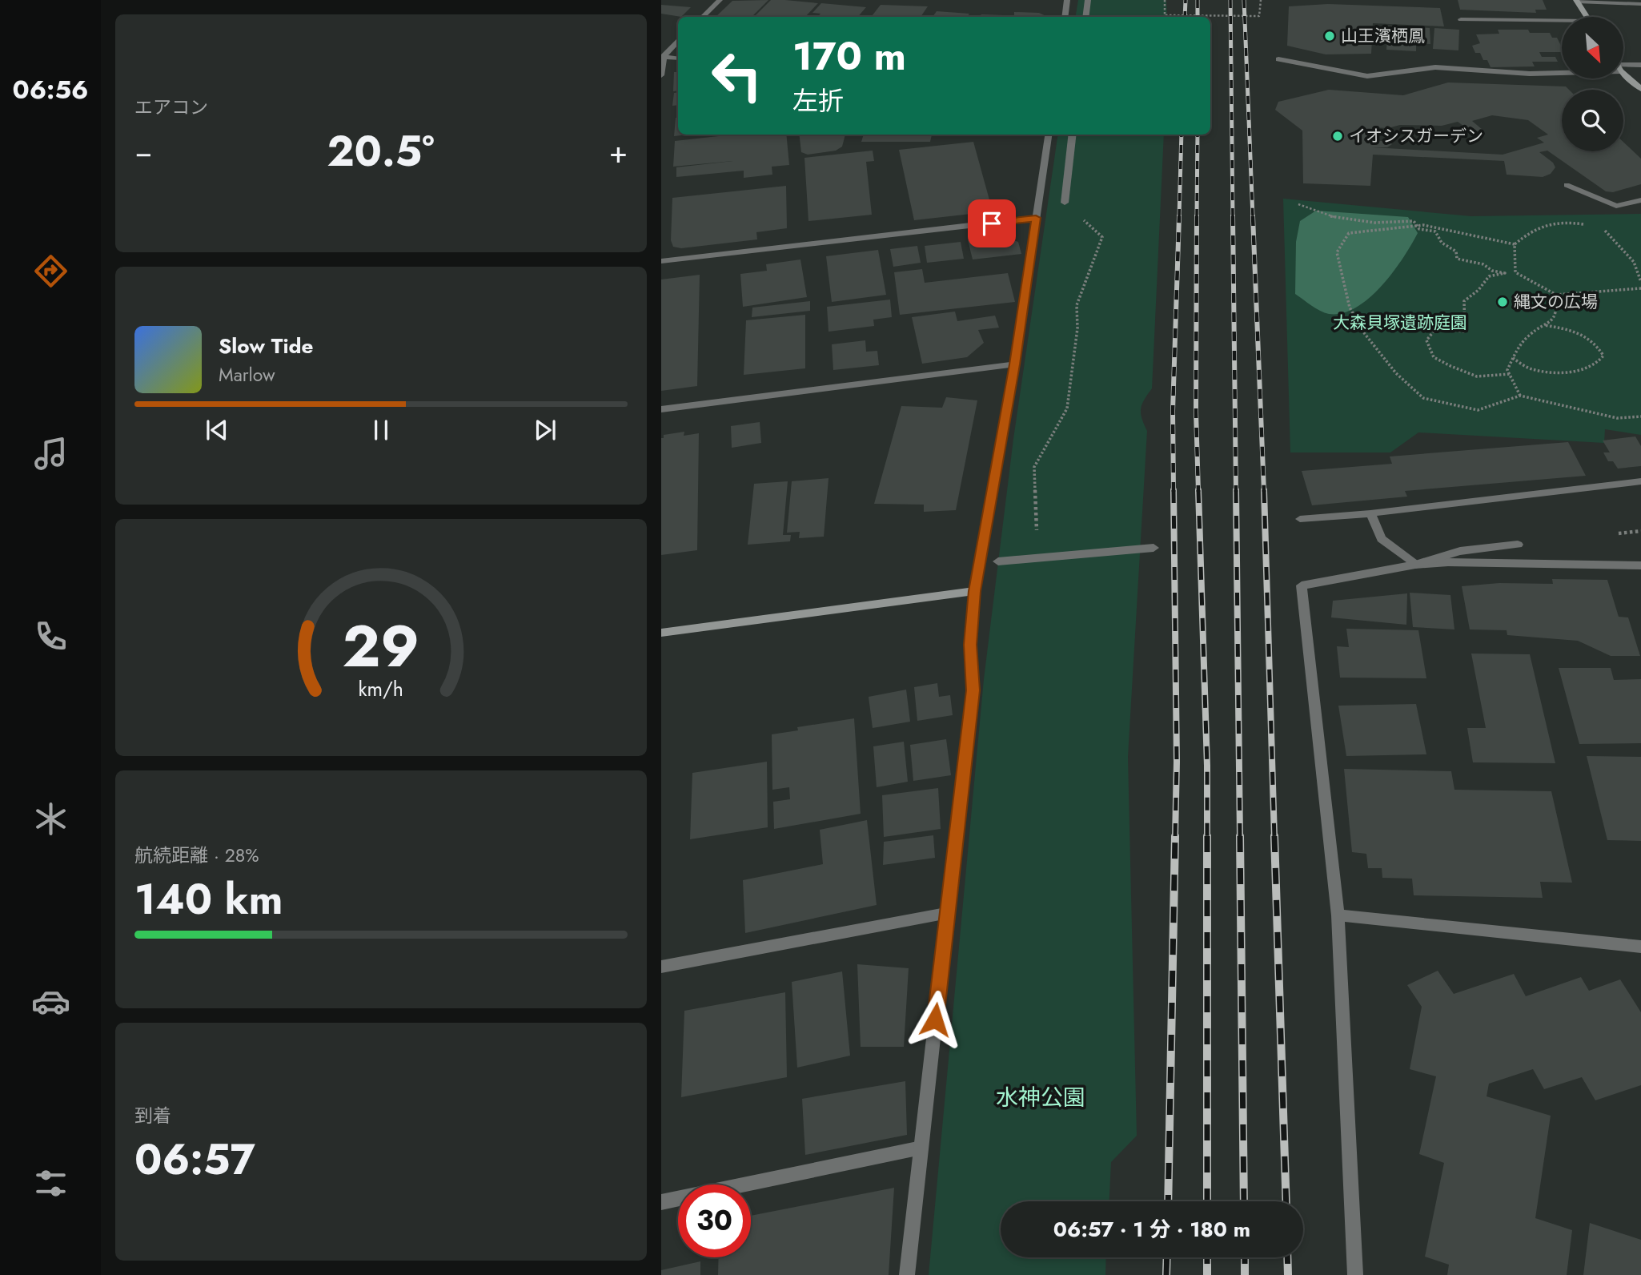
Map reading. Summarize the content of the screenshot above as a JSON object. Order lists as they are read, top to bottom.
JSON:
{
  "parks": ["大森貝塚遺跡庭園", "水神公園"],
  "places": ["山王濱栖鳳", "イオシスガーデン", "縄文の広場"],
  "north": "bottom right",
  "page": {
    "tabs": "06:56",
    "tile": [
      "エアコン",
      ["航続距離 · 28%", "140 km"],
      ["到着", "06:57"]
    ],
    "turn": ["170 m", "左折"],
    "heat": ["−", "20.5°", "+"],
    "song": ["Slow Tide", "Marlow"],
    "limit": "30",
    "trip": "06:57 · 1 分 · 180 m",
    "gauge": ["29", "km/h"]
  }
}
